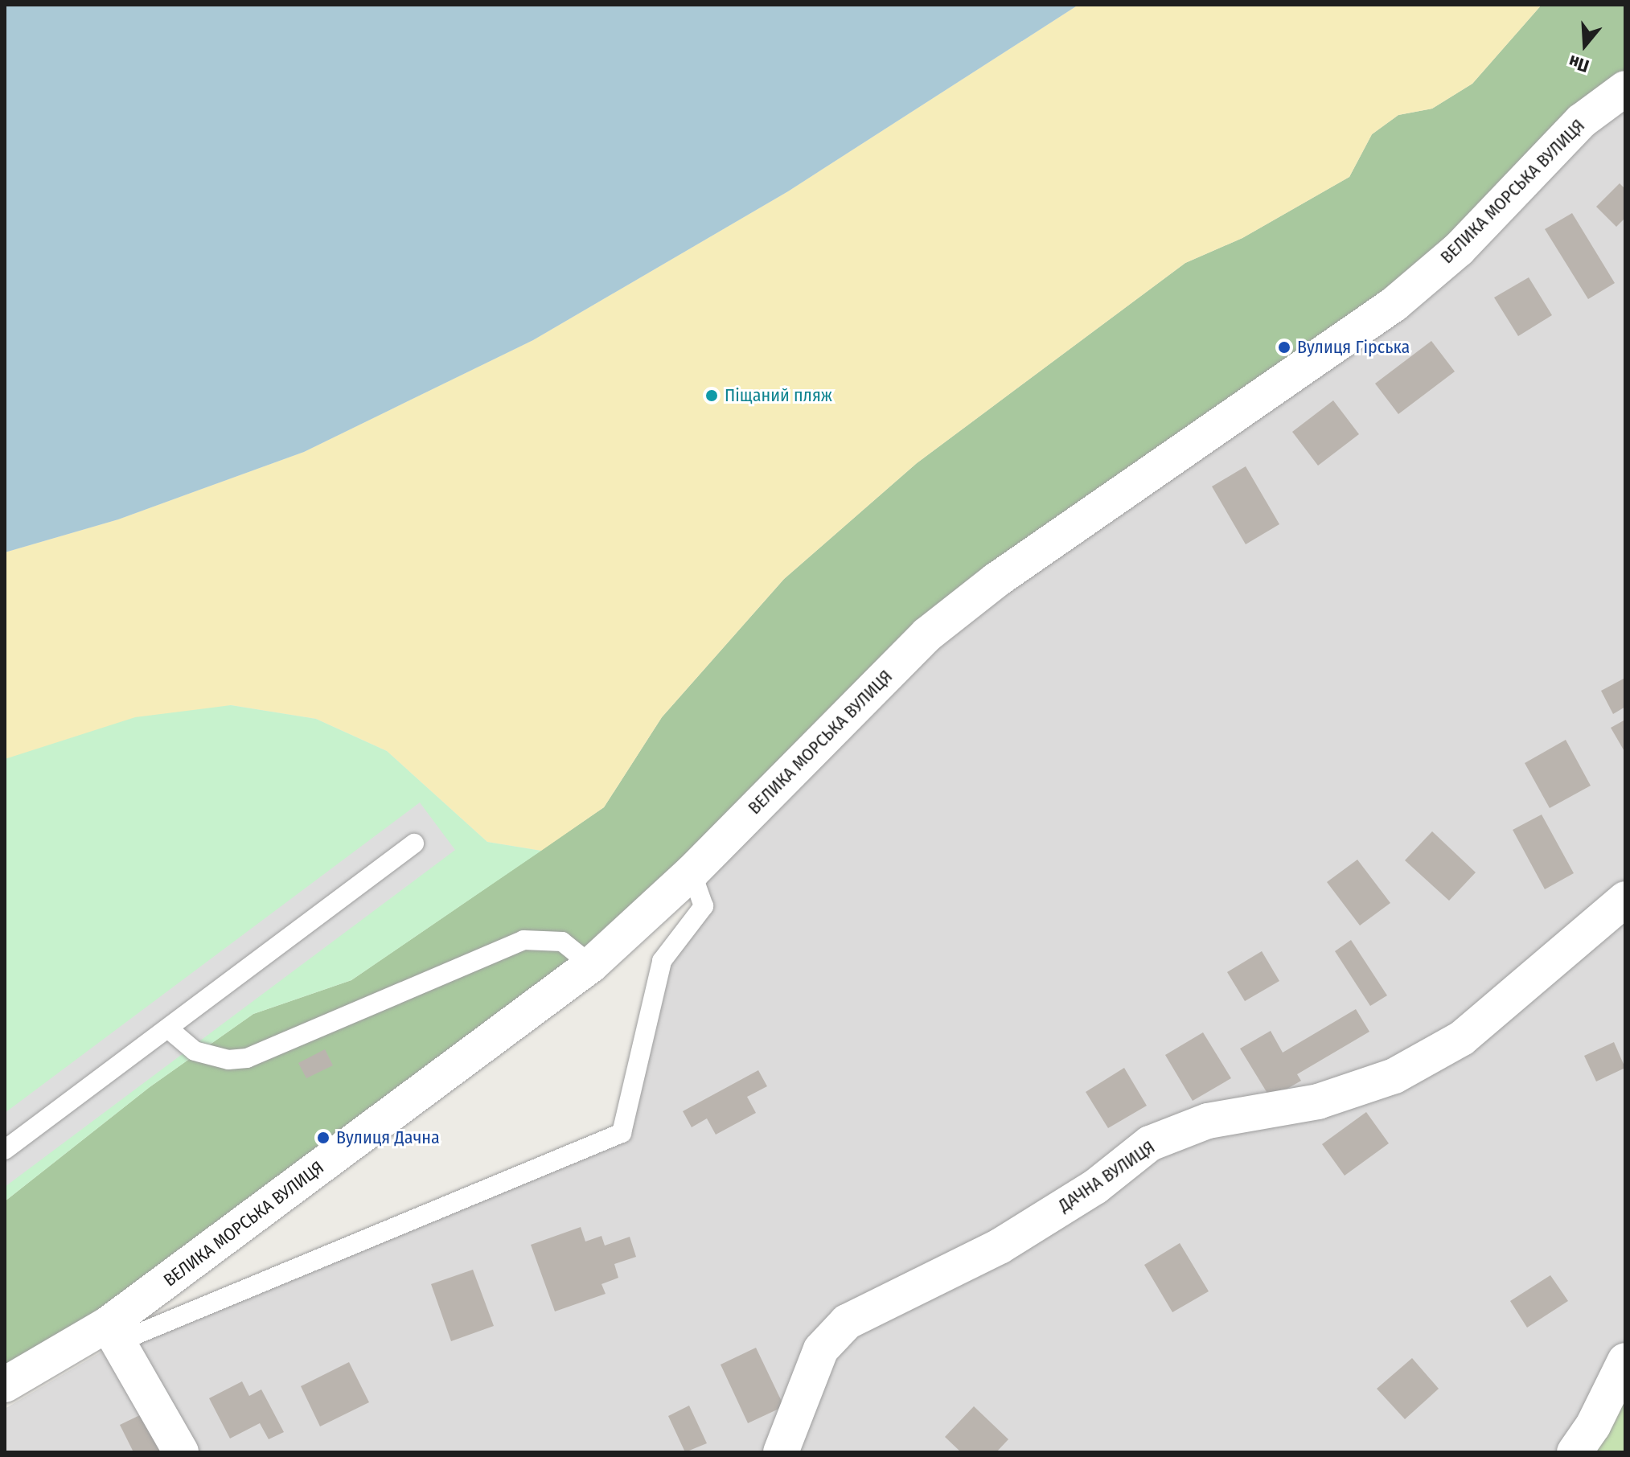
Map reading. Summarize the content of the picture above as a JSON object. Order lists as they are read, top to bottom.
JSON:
{
  "streets": {
    "street": ["ВЕЛИКА МОРСЬКА ВУЛИЦЯ", "ДАЧНА ВУЛИЦЯ"]
  },
  "places": ["Вулиця Гірська", "Піщаний пляж", "Вулиця Дачна"],
  "north": "bottom"
}
